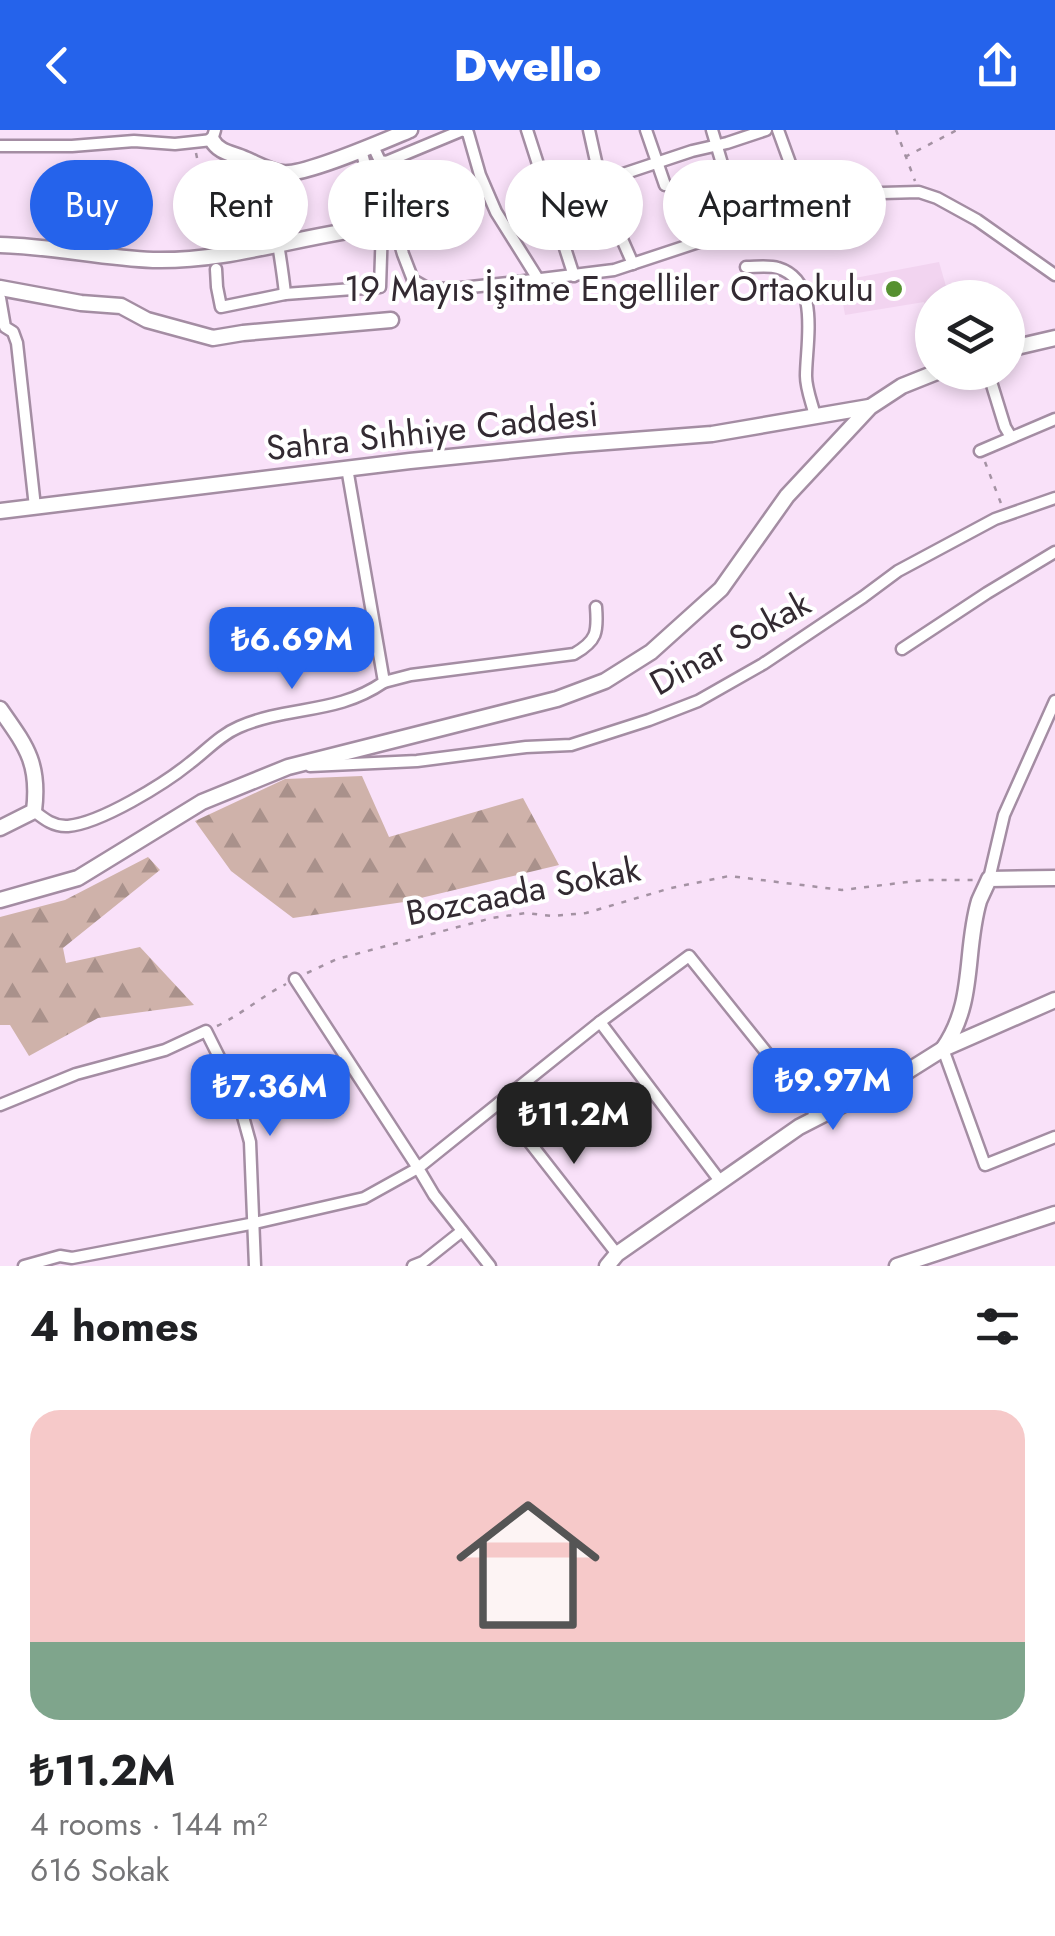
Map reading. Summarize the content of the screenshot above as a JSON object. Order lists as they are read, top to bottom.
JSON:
{
  "streets": {
    "street": ["Sahra Sıhhiye Caddesi", "Dinar Sokak"],
    "path": ["Bozcaada Sokak"]
  },
  "places": ["19 Mayıs İşitme Engelliler Ortaokulu"],
  "page": {
    "header": "Dwello",
    "chip": [
      "Buy",
      "Rent",
      "Filters",
      "New",
      "Apartment"
    ],
    "price": [
      "₺6.69M",
      "₺9.97M",
      "₺7.36M",
      "₺11.2M"
    ],
    "heading": "4 homes",
    "list": [
      {
        "name": "₺11.2M",
        "note": "4 rooms · 144 m² · 616 Sokak"
      }
    ]
  }
}
